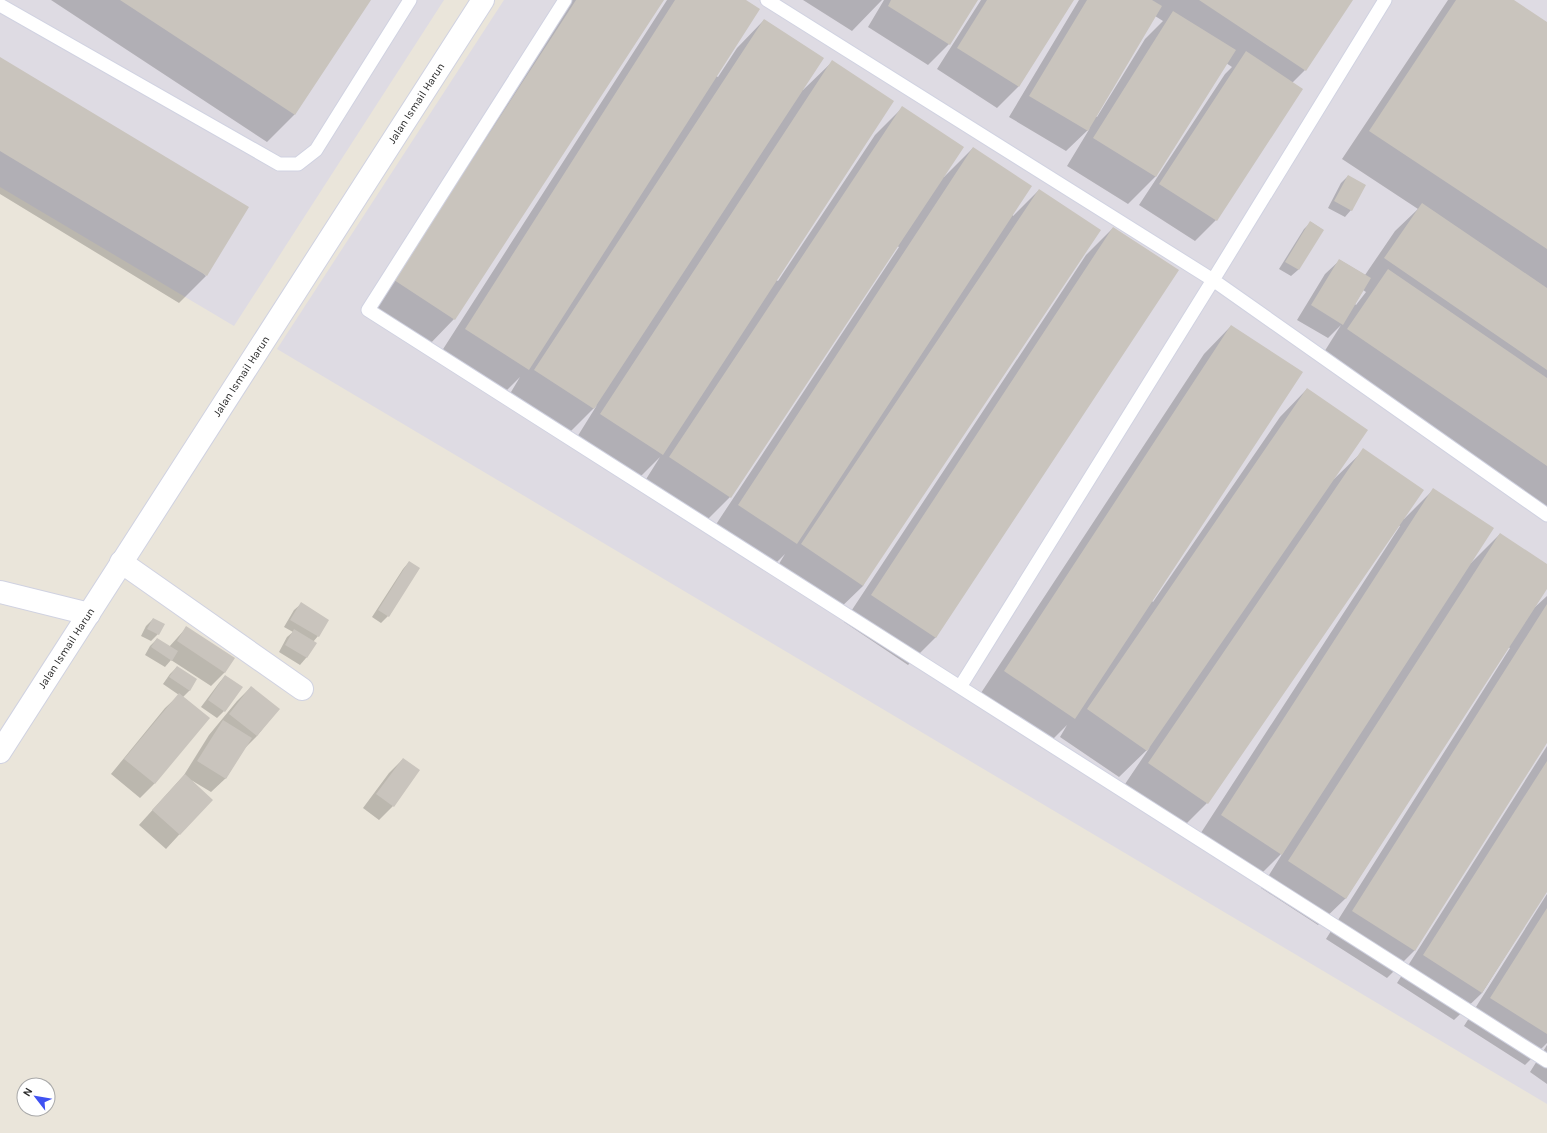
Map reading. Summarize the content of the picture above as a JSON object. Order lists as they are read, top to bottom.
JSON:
{
  "streets": {
    "street": ["Jalan Ismail Harun"]
  },
  "north": "top left"
}
